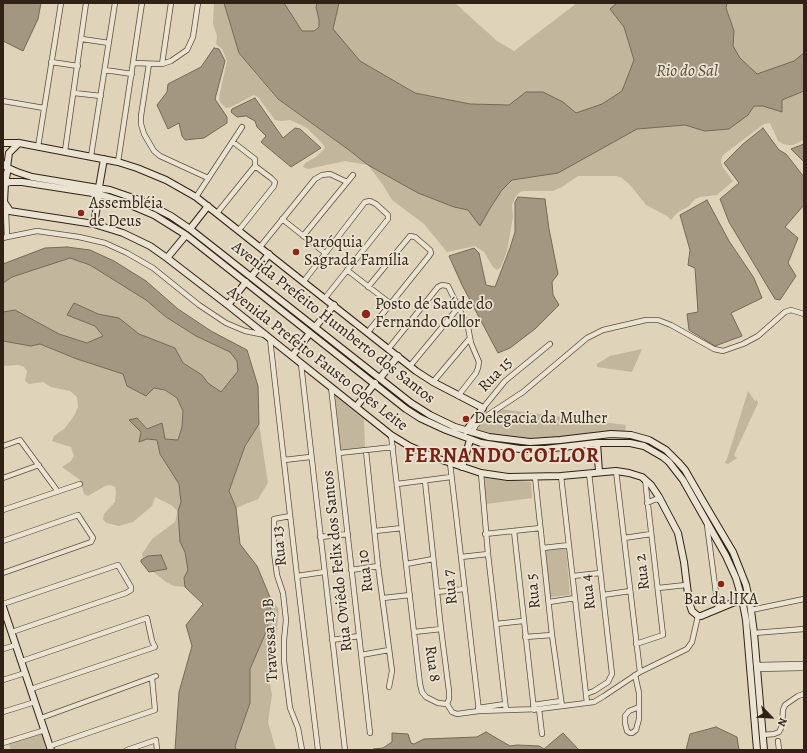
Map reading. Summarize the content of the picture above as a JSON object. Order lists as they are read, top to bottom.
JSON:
{
  "streets": {
    "street": [
      "Avenida Prefeito Humberto dos Santos",
      "Avenida Prefeito Fausto Goes Leite",
      "Rua 15",
      "Rua 13",
      "Rua Oviêdo Felix dos Santos",
      "Rua 10",
      "Rua 2",
      "Rua 7",
      "Rua 5",
      "Rua 4",
      "Travessa 13 B",
      "Rua 8"
    ]
  },
  "crossings": [
    ["Avenida Prefeito Humberto dos Santos", "Rua 15"],
    ["Avenida Prefeito Fausto Goes Leite", "Rua 15"],
    ["Avenida Prefeito Fausto Goes Leite", "Rua 13"],
    ["Avenida Prefeito Fausto Goes Leite", "Rua Oviêdo Felix dos Santos"],
    ["Avenida Prefeito Fausto Goes Leite", "Rua 2"],
    ["Avenida Prefeito Fausto Goes Leite", "Rua 7"],
    ["Avenida Prefeito Fausto Goes Leite", "Rua 5"],
    ["Avenida Prefeito Fausto Goes Leite", "Rua 4"],
    ["Avenida Prefeito Fausto Goes Leite", "Rua 8"],
    ["Rua 13", "Travessa 13 B"]
  ],
  "districts": ["FERNANDO COLLOR"],
  "water": ["Rio do Sal"],
  "places": [
    "Assembléia de Deus",
    "Paróquia Sagrada Família",
    "Posto de Saúde do Fernando Collor",
    "Delegacia da Mulher",
    "Bar da lIKA"
  ],
  "north": "bottom right"
}
